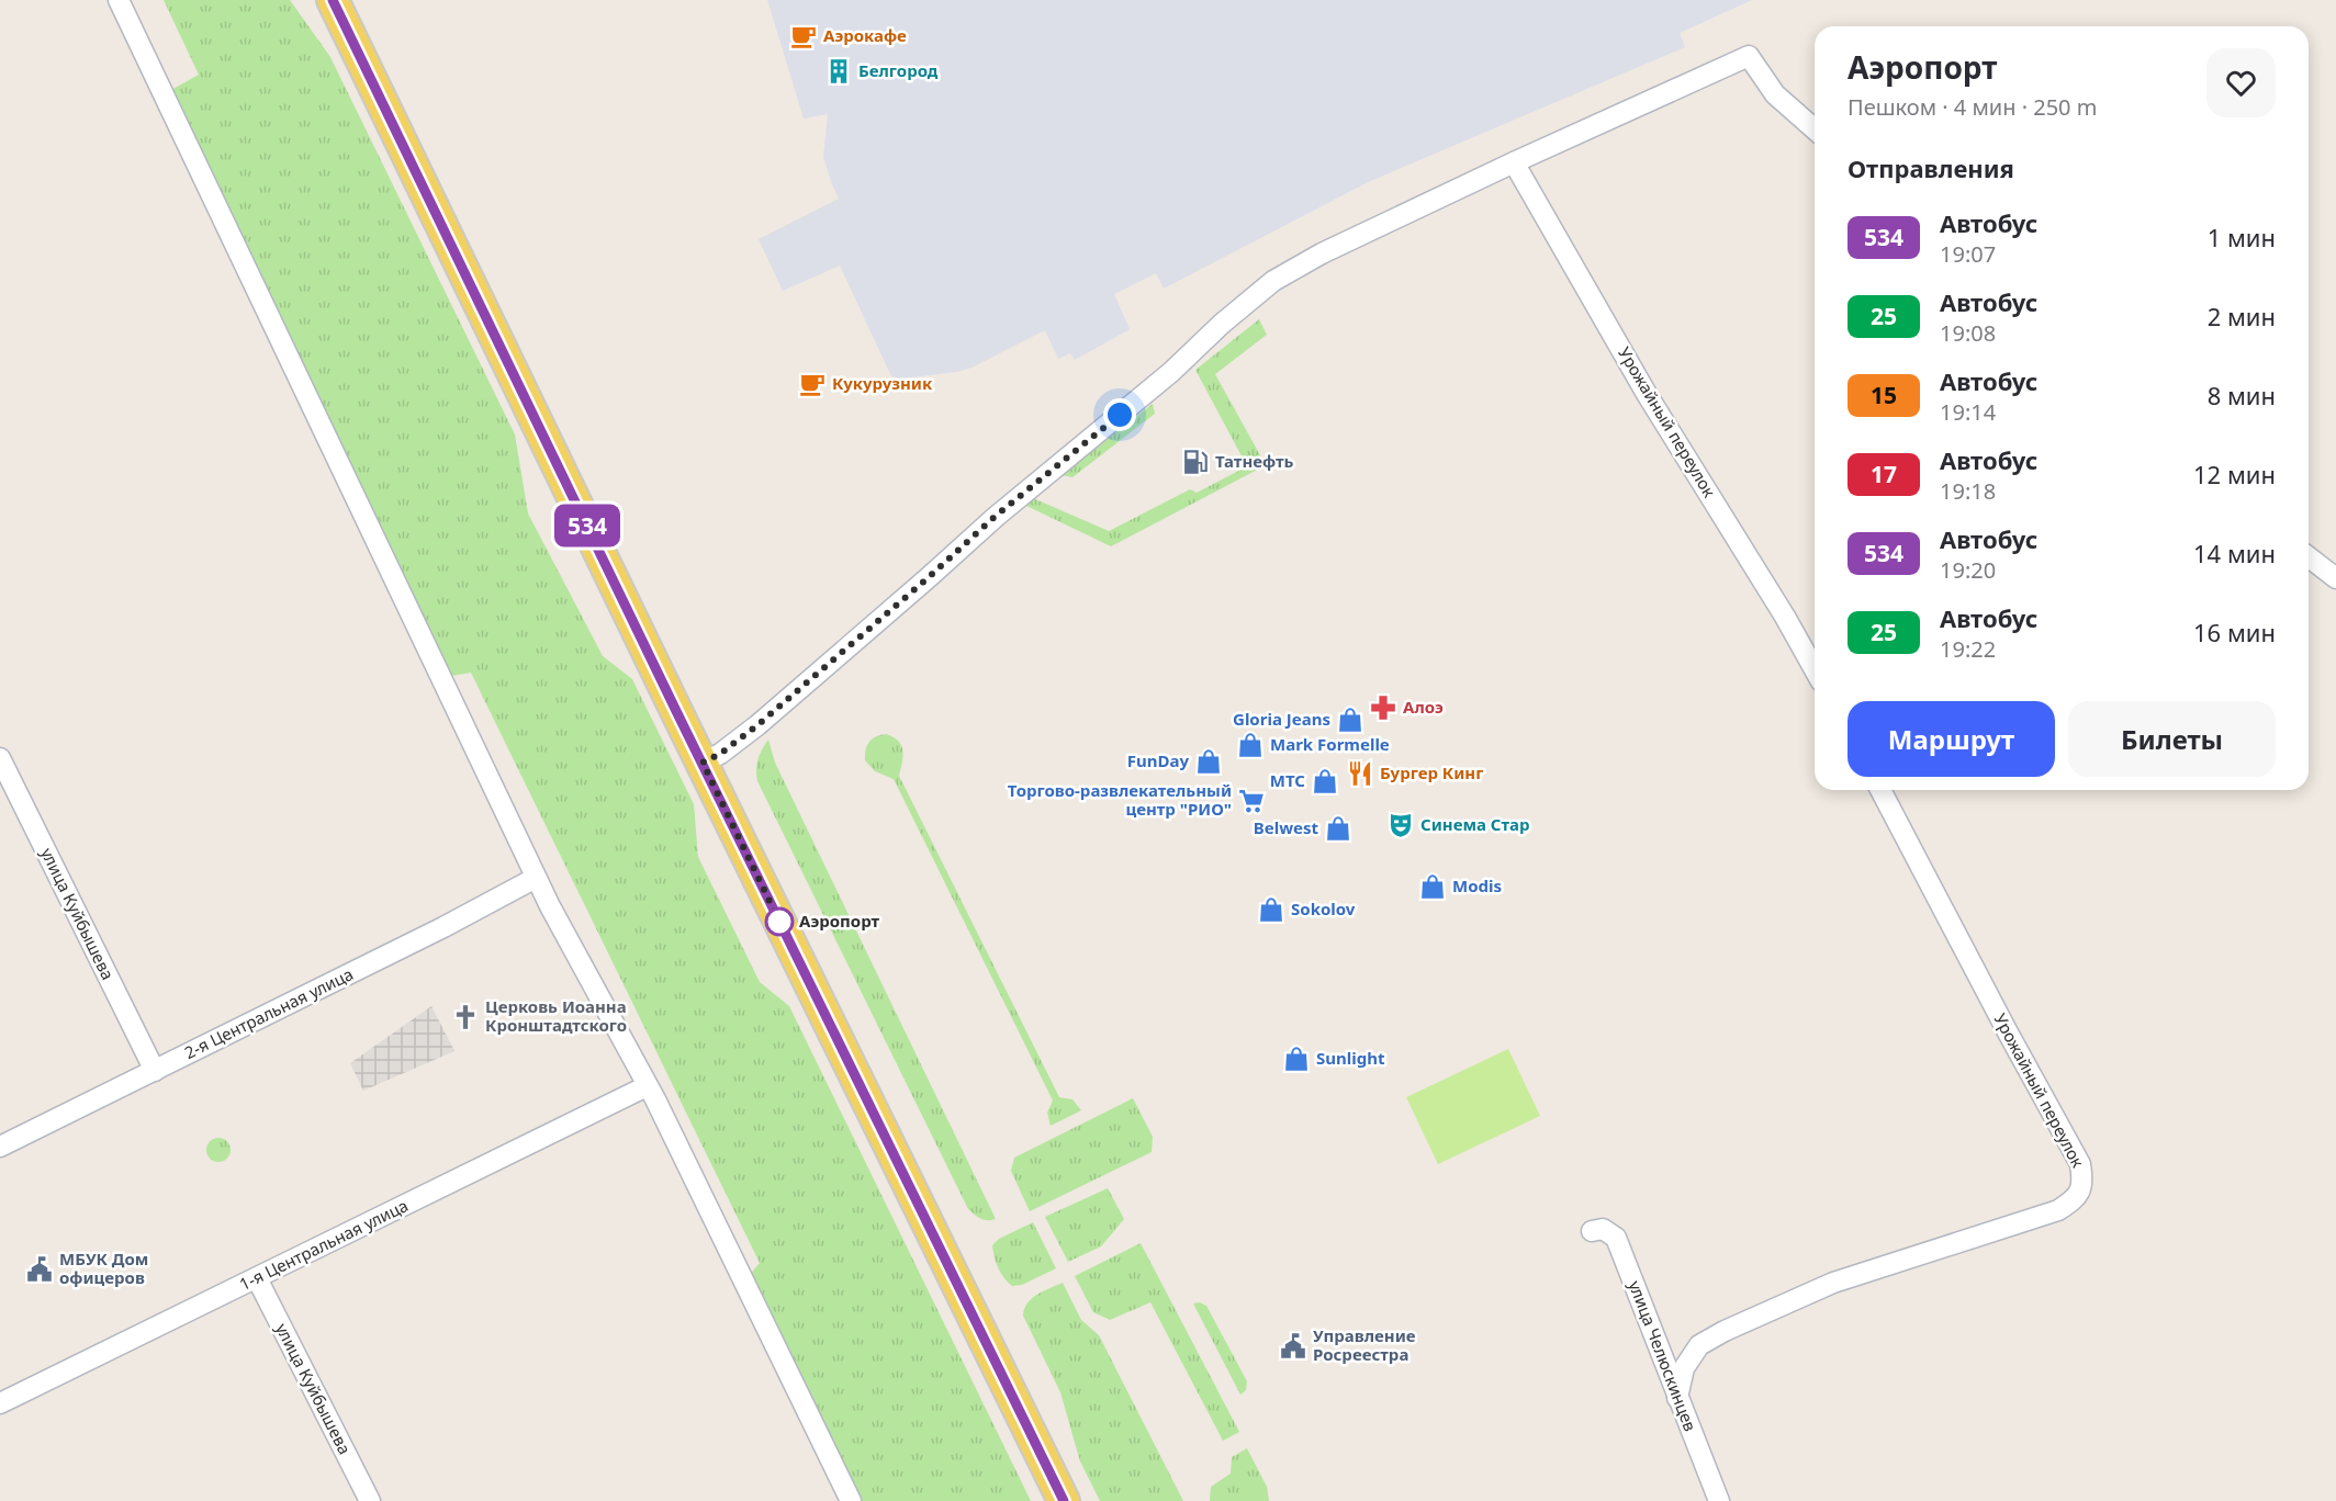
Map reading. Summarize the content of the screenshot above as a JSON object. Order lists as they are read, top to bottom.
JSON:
{
  "streets": {
    "street": [
      "Урожайный переулок",
      "улица Куйбышева",
      "2-я Центральная улица",
      "1-я Центральная улица",
      "улица Челюскинцев"
    ]
  },
  "crossings": [
    ["Урожайный переулок", "улица Челюскинцев"],
    ["улица Куйбышева", "2-я Центральная улица"],
    ["улица Куйбышева", "1-я Центральная улица"]
  ],
  "places": {
    "cafe": ["Аэрокафе", "Кукурузник"],
    "building": ["Белгород"],
    "fuel station": ["Татнефть"],
    "pharmacy": ["Алоэ"],
    "shop": [
      "Gloria Jeans",
      "Mark Formelle",
      "FunDay",
      "МТС",
      "Belwest",
      "Modis",
      "Sokolov",
      "Sunlight"
    ],
    "restaurant": ["Бургер Кинг"],
    "supermarket": ["Торгово-развлекательный центр \"РИО\""],
    "theatre": ["Синема Стар"],
    "other": ["Аэропорт"],
    "church": ["Церковь Иоанна Кронштадтского"],
    "public building": ["МБУК Дом офицеров", "Управление Росреестра"]
  },
  "lines": ["bus line 534"],
  "page": {
    "on_map": "534",
    "heading": [
      ["Аэропорт", "Пешком · 4 мин · 250 m"],
      "Отправления"
    ],
    "list": [
      {
        "mark": "534",
        "name": "Автобус",
        "note": "19:07",
        "value": "1 мин"
      },
      {
        "mark": "25",
        "name": "Автобус",
        "note": "19:08",
        "value": "2 мин"
      },
      {
        "mark": "15",
        "name": "Автобус",
        "note": "19:14",
        "value": "8 мин"
      },
      {
        "mark": "17",
        "name": "Автобус",
        "note": "19:18",
        "value": "12 мин"
      },
      {
        "mark": "534",
        "name": "Автобус",
        "note": "19:20",
        "value": "14 мин"
      },
      {
        "mark": "25",
        "name": "Автобус",
        "note": "19:22",
        "value": "16 мин"
      }
    ],
    "buttons": ["Маршрут", "Билеты"]
  }
}
